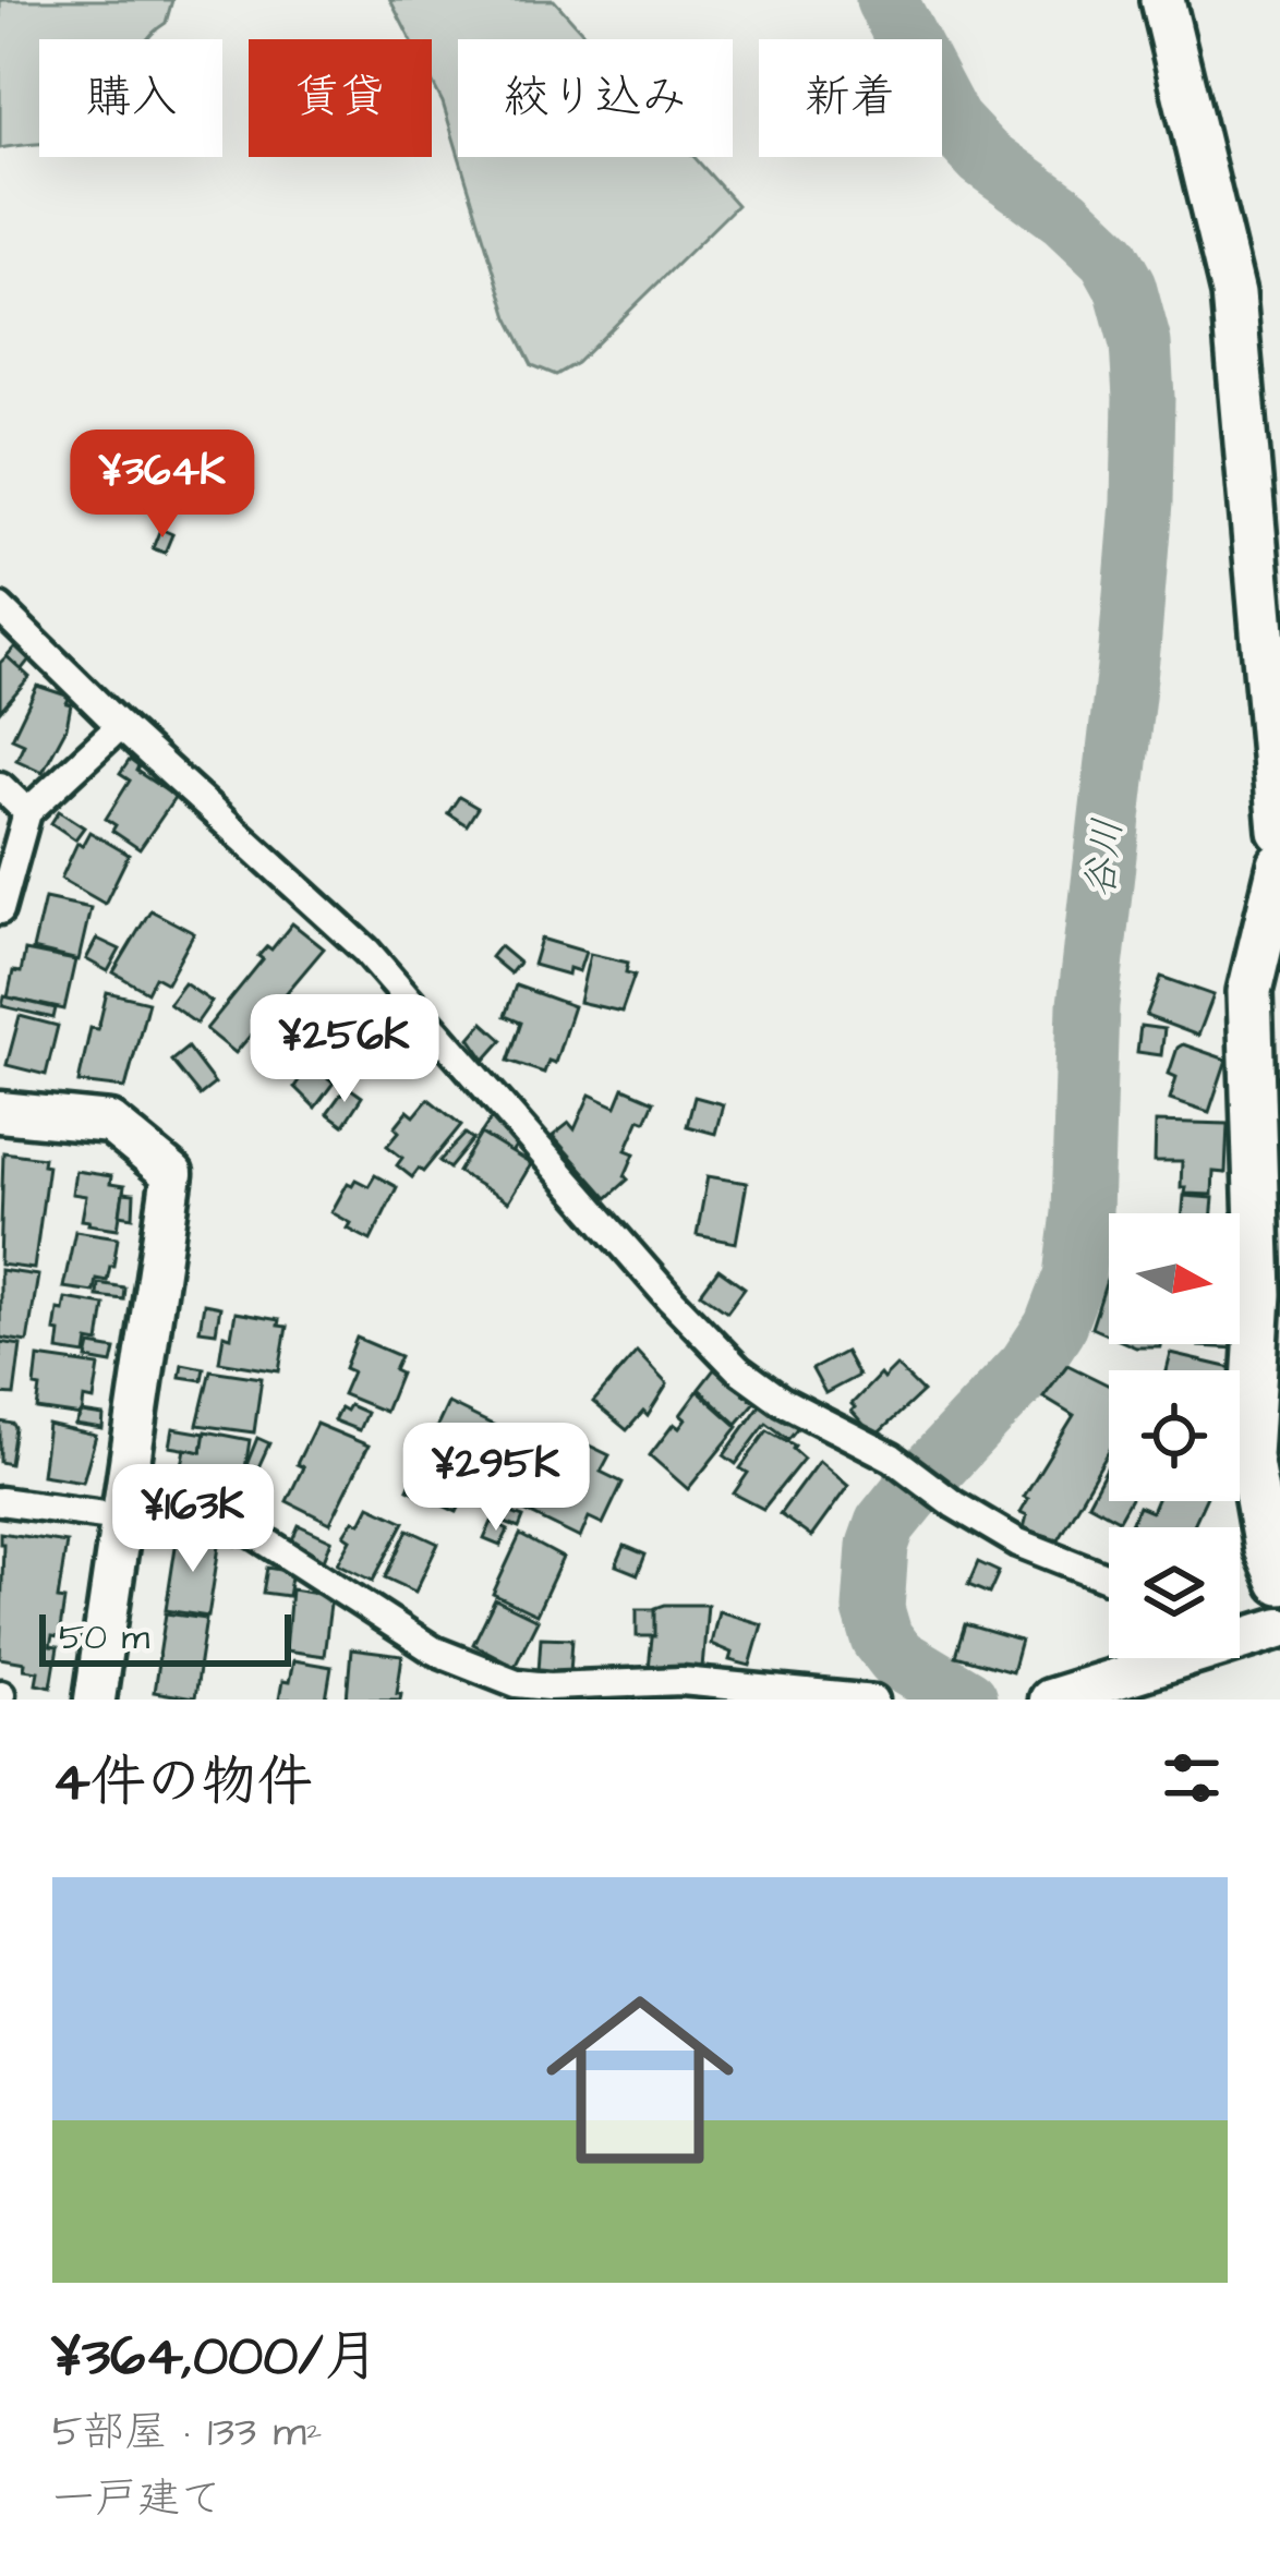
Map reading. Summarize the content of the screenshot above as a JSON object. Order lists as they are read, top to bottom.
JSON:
{
  "water": ["谷川"],
  "scale_bar": "50 m",
  "north": "right",
  "page": {
    "chip": [
      "購入",
      "賃貸",
      "絞り込み",
      "新着"
    ],
    "price": [
      "¥364K",
      "¥256K",
      "¥295K",
      "¥163K"
    ],
    "scale": "50 m",
    "heading": "4件の物件",
    "list": [
      {
        "name": "¥364,000/月",
        "note": "5部屋 · 133 m² · 一戸建て"
      }
    ]
  }
}
